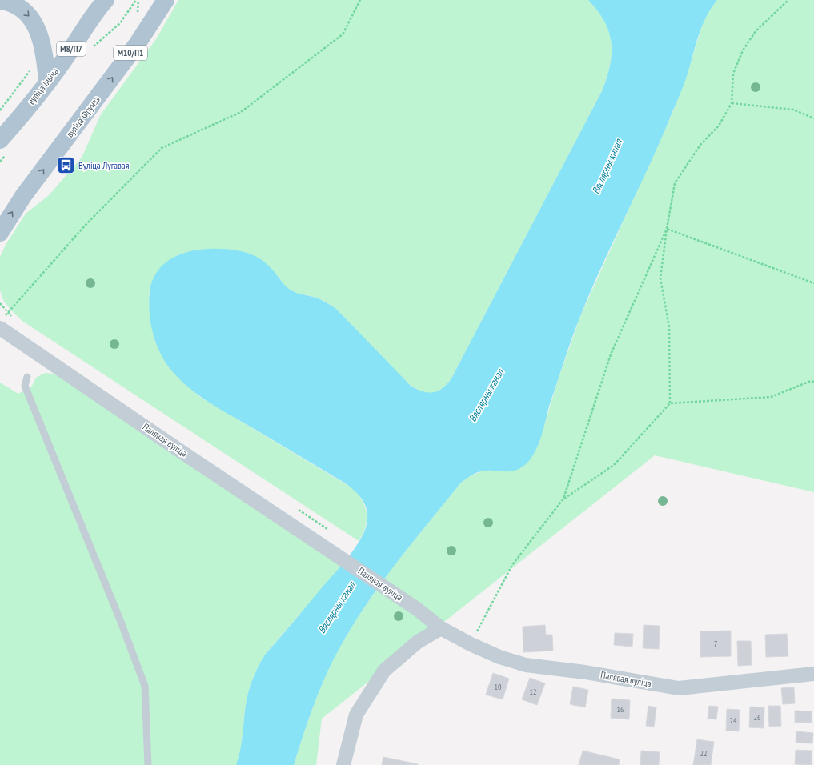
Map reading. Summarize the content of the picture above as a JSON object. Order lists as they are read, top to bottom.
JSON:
{
  "streets": {
    "main road": [
      "М8/П7",
      "М10/П1",
      "вуліца Ільіча",
      "вуліца Фрунзэ"
    ],
    "street": ["Палявая вуліца"]
  },
  "one_way": ["вуліца Фрунзэ"],
  "water": ["Вяслярны канал"],
  "places": {
    "bus stop": ["Вуліца Лугавая"]
  },
  "house_numbers": [
    "7",
    "10",
    "12",
    "16",
    "26",
    "24",
    "22"
  ]
}
